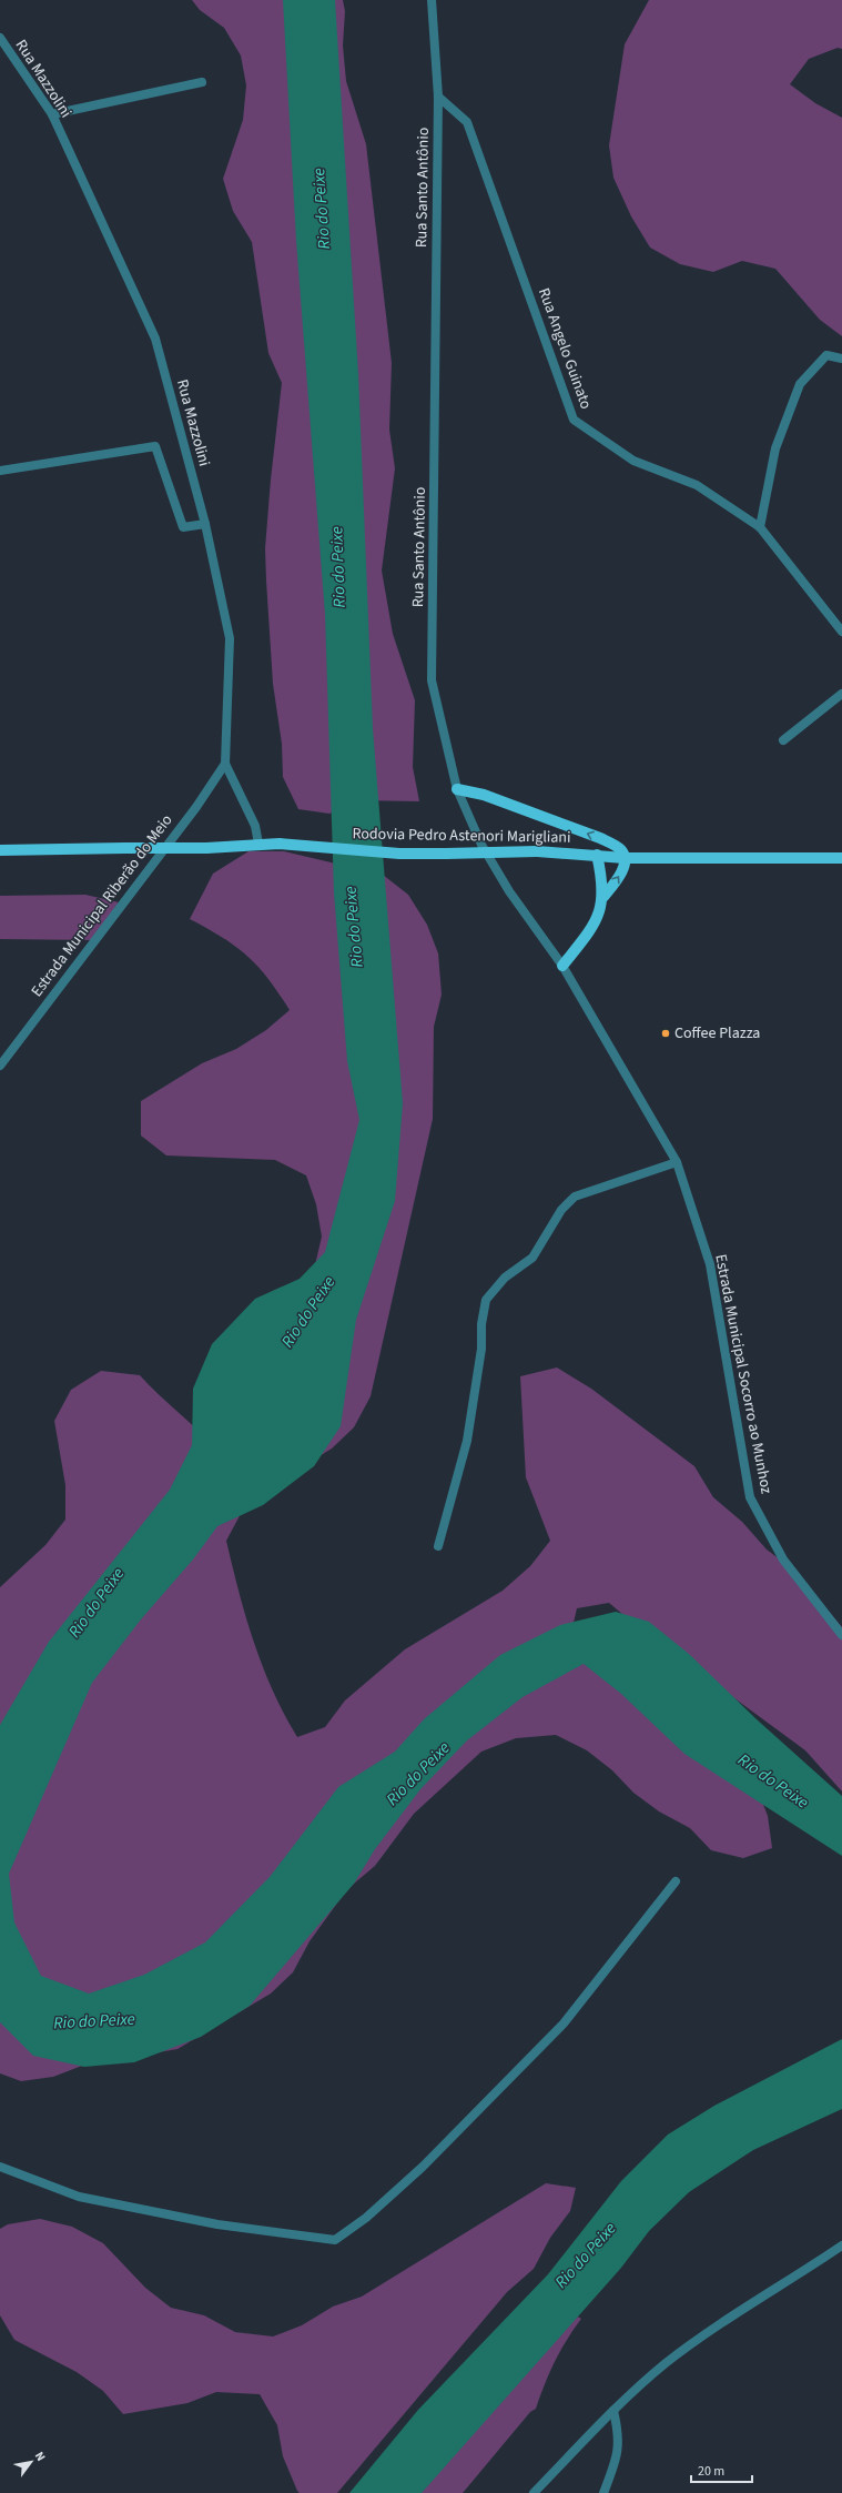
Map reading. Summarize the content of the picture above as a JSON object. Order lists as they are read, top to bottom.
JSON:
{
  "streets": {
    "main road": ["Rodovia Pedro Astenori Marigliani"],
    "street": [
      "Rua Mazzolini",
      "Rua Santo Antônio",
      "Rua Angelo Guinato",
      "Estrada Municipal Riberão do Meio",
      "Estrada Municipal Socorro ao Munhoz"
    ]
  },
  "crossings": [
    ["Rua Mazzolini", "Rodovia Pedro Astenori Marigliani"],
    ["Rua Mazzolini", "Estrada Municipal Riberão do Meio"],
    ["Rua Santo Antônio", "Rua Angelo Guinato"],
    ["Rua Santo Antônio", "Estrada Municipal Socorro ao Munhoz"]
  ],
  "water": ["Rio do Peixe"],
  "places": ["Coffee Plazza"],
  "scale_bar": "20 m",
  "north": "top right"
}
